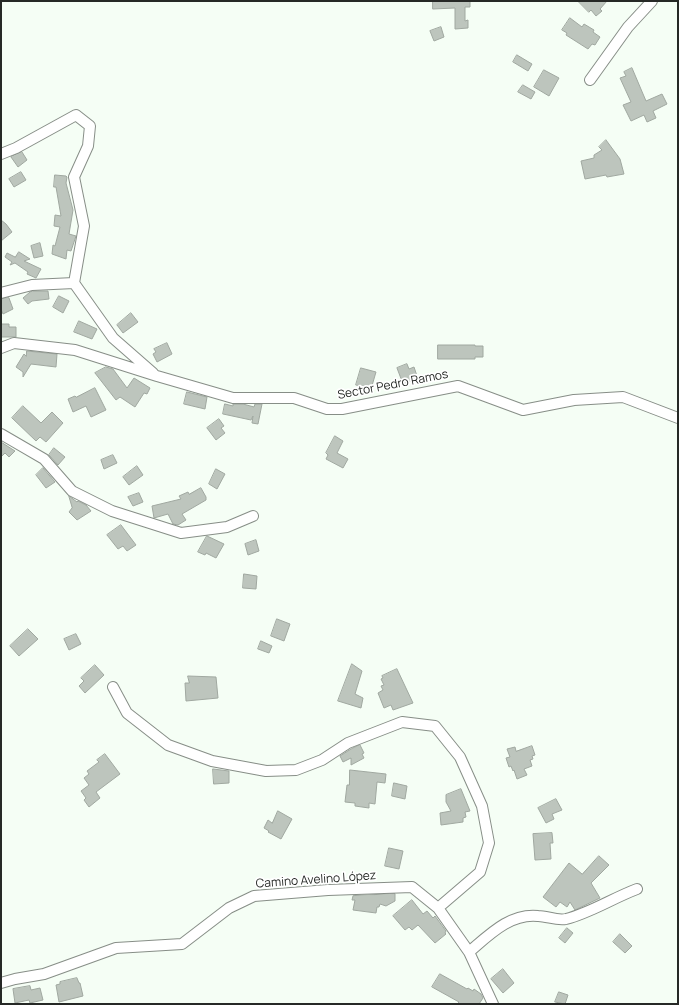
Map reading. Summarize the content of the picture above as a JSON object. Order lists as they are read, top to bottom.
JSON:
{
  "streets": {
    "street": ["Sector Pedro Ramos", "Camino Avelino López"]
  }
}
